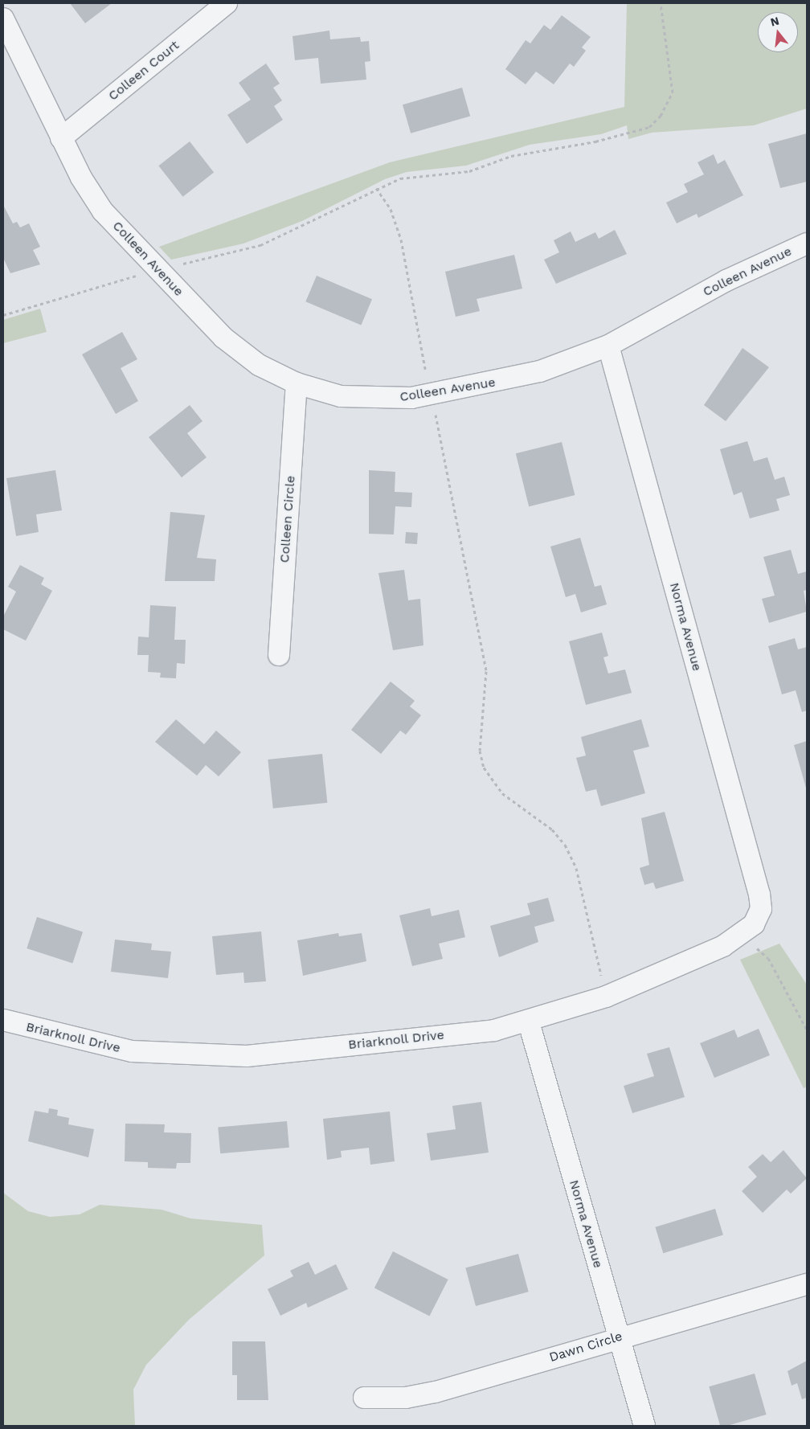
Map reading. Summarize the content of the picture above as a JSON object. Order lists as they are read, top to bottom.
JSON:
{
  "streets": {
    "street": [
      "Colleen Court",
      "Colleen Avenue",
      "Colleen Circle",
      "Norma Avenue",
      "Briarknoll Drive",
      "Dawn Circle"
    ]
  },
  "crossings": [
    ["Colleen Court", "Colleen Avenue"],
    ["Colleen Avenue", "Colleen Circle"],
    ["Colleen Avenue", "Norma Avenue"],
    ["Norma Avenue", "Briarknoll Drive"],
    ["Norma Avenue", "Dawn Circle"]
  ],
  "north": "top"
}
